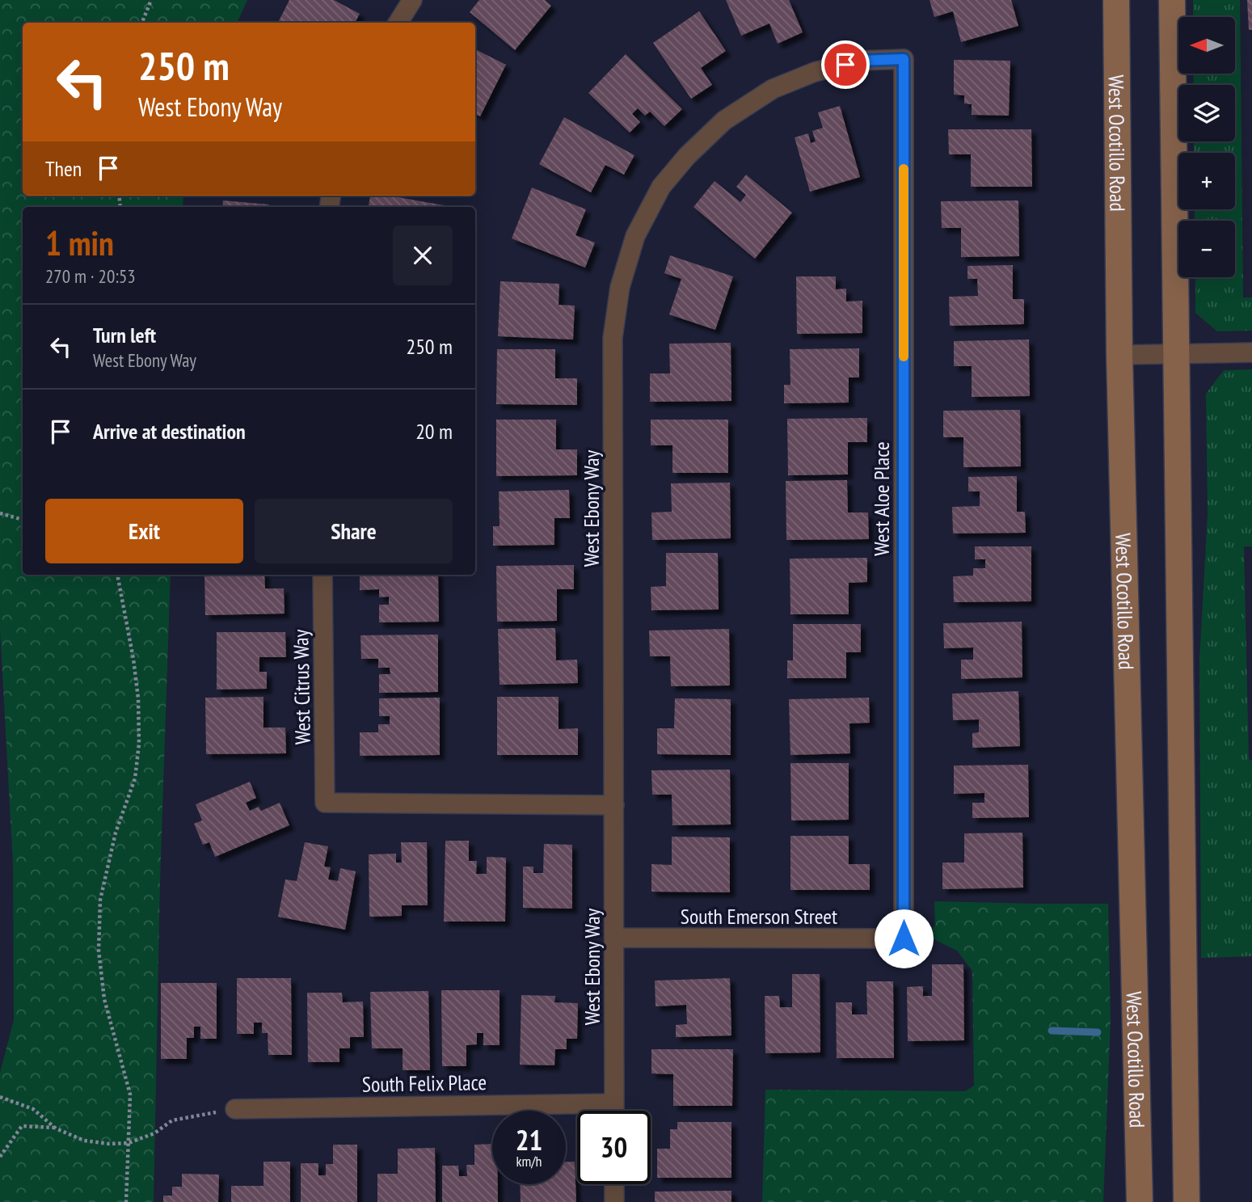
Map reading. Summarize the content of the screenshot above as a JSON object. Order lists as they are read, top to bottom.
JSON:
{
  "streets": {
    "main road": ["West Ocotillo Road"],
    "street": [
      "West Aloe Place",
      "West Ebony Way",
      "West Citrus Way",
      "South Emerson Street",
      "South Felix Place"
    ]
  },
  "crossings": [
    ["West Aloe Place", "West Ebony Way"],
    ["West Aloe Place", "South Emerson Street"],
    ["West Ebony Way", "West Citrus Way"],
    ["West Ebony Way", "South Emerson Street"],
    ["West Ebony Way", "South Felix Place"]
  ],
  "north": "left",
  "page": {
    "map_buttons": ["+", "−"],
    "turn": ["250 m", "West Ebony Way"],
    "then": "Then",
    "heading": ["1 min", "270 m · 20:53"],
    "list": [
      {
        "name": "Turn left",
        "note": "West Ebony Way",
        "value": "250 m"
      },
      {
        "name": "Arrive at destination",
        "value": "20 m"
      }
    ],
    "buttons": ["Exit", "Share"],
    "speed": "21 km/h",
    "limit": "30"
  }
}
